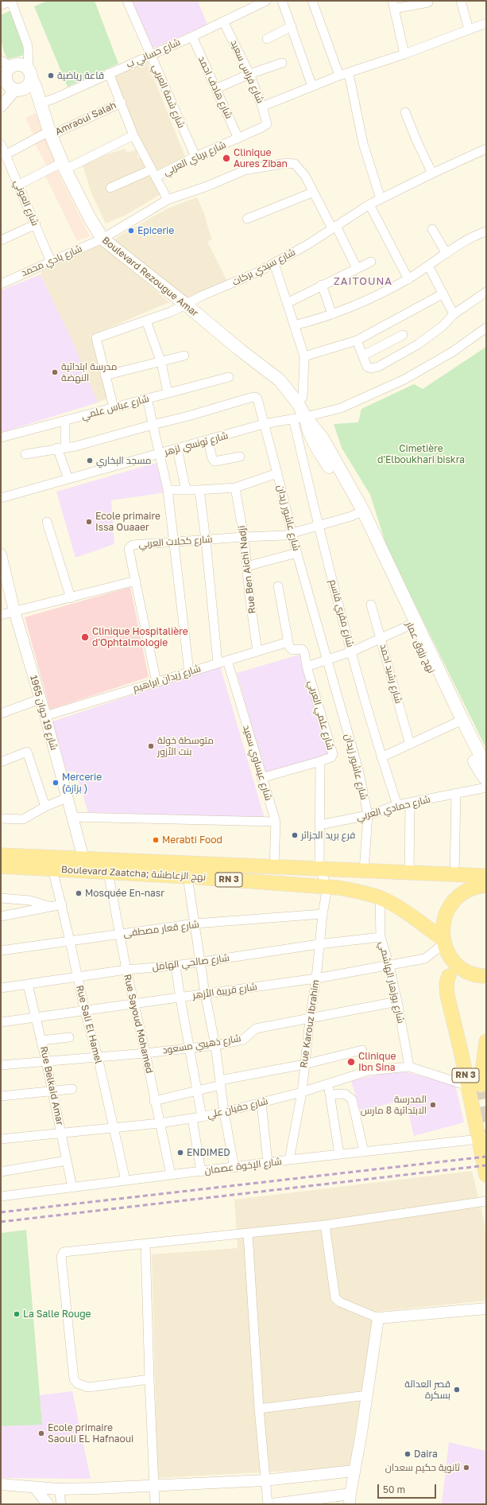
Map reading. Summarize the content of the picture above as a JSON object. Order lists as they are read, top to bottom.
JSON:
{
  "streets": {
    "main road": [
      "Boulevard Rezougue Amar",
      "نهج رزوق عمار",
      "Boulevard Zaatcha; نهج الزعاطشة",
      "RN 3"
    ],
    "street": [
      "شارع حساني ب",
      "شارع فراس سعيد",
      "شارع هادف احمد",
      "شارع شمة العربي",
      "Amraoui Salah",
      "شارع برباي العربي",
      "شارع العوني",
      "شارع بادي محمد",
      "شارع سيدي بركات",
      "شارع عباس علمي",
      "شارع تونسي لزهر",
      "شارع عاشور زيدان",
      "شارع كحلات العربي",
      "Rue Ben Aichi Nadji",
      "شارع مقري قاسم",
      "شارع رشيد احمد",
      "شارع زيدان ابراهيم",
      "شارع 19 جوان 1965",
      "شارع علمي العربي",
      "شارع عيساوي سعيد",
      "شارع حمادي العربي",
      "شارع قعار مصطفى",
      "شارع صالحي الهامل",
      "شارع بوزهار الهاشمي",
      "شارع قريبة الأزهر",
      "Rue Sayoud Mohamed",
      "Rue Karouz Ibrahim",
      "Rue Sali El Hamel",
      "شارع ذهيبي مسعود",
      "Rue Belkaid Amar",
      "شارع حفيان علي",
      "شارع الإخوة عصمان"
    ]
  },
  "crossings": [
    ["شارع حساني ب", "شارع فراس سعيد"],
    ["شارع حساني ب", "شارع هادف احمد"],
    ["شارع حساني ب", "شارع شمة العربي"],
    ["شارع حساني ب", "Boulevard Rezougue Amar"],
    ["شارع فراس سعيد", "شارع برباي العربي"],
    ["شارع هادف احمد", "شارع برباي العربي"],
    ["شارع شمة العربي", "شارع برباي العربي"],
    ["Amraoui Salah", "شارع العوني"],
    ["Amraoui Salah", "Boulevard Rezougue Amar"],
    ["شارع العوني", "شارع بادي محمد"],
    ["شارع بادي محمد", "شارع سيدي بركات"],
    ["شارع بادي محمد", "Boulevard Rezougue Amar"],
    ["شارع سيدي بركات", "Boulevard Rezougue Amar"],
    ["شارع سيدي بركات", "شارع عباس علمي"],
    ["Boulevard Rezougue Amar", "شارع تونسي لزهر"],
    ["Boulevard Rezougue Amar", "شارع كحلات العربي"],
    ["Boulevard Rezougue Amar", "شارع مقري قاسم"],
    ["Boulevard Rezougue Amar", "نهج رزوق عمار"],
    ["شارع تونسي لزهر", "شارع عاشور زيدان"],
    ["شارع تونسي لزهر", "شارع مقري قاسم"],
    ["شارع عاشور زيدان", "شارع كحلات العربي"],
    ["شارع عاشور زيدان", "شارع حمادي العربي"],
    ["شارع عاشور زيدان", "Boulevard Zaatcha; نهج الزعاطشة"],
    ["شارع كحلات العربي", "Rue Ben Aichi Nadji"],
    ["شارع كحلات العربي", "شارع مقري قاسم"],
    ["شارع كحلات العربي", "نهج رزوق عمار"],
    ["شارع كحلات العربي", "شارع زيدان ابراهيم"],
    ["Rue Ben Aichi Nadji", "شارع زيدان ابراهيم"],
    ["شارع مقري قاسم", "شارع حمادي العربي"],
    ["شارع زيدان ابراهيم", "شارع 19 جوان 1965"],
    ["شارع زيدان ابراهيم", "شارع علمي العربي"],
    ["شارع زيدان ابراهيم", "شارع عيساوي سعيد"],
    ["شارع 19 جوان 1965", "Boulevard Zaatcha; نهج الزعاطشة"],
    ["شارع علمي العربي", "شارع حمادي العربي"],
    ["شارع علمي العربي", "Boulevard Zaatcha; نهج الزعاطشة"],
    ["شارع علمي العربي", "Rue Karouz Ibrahim"],
    ["شارع عيساوي سعيد", "Boulevard Zaatcha; نهج الزعاطشة"],
    ["Boulevard Zaatcha; نهج الزعاطشة", "RN 3"],
    ["Boulevard Zaatcha; نهج الزعاطشة", "شارع بوزهار الهاشمي"],
    ["Boulevard Zaatcha; نهج الزعاطشة", "شارع قريبة الأزهر"],
    ["Boulevard Zaatcha; نهج الزعاطشة", "Rue Sayoud Mohamed"],
    ["Boulevard Zaatcha; نهج الزعاطشة", "Rue Karouz Ibrahim"],
    ["Boulevard Zaatcha; نهج الزعاطشة", "Rue Sali El Hamel"],
    ["RN 3", "شارع قريبة الأزهر"],
    ["RN 3", "شارع حفيان علي"],
    ["RN 3", "شارع الإخوة عصمان"],
    ["شارع قعار مصطفى", "Rue Sayoud Mohamed"],
    ["شارع قعار مصطفى", "Rue Karouz Ibrahim"],
    ["شارع قعار مصطفى", "Rue Sali El Hamel"],
    ["شارع صالحي الهامل", "شارع بوزهار الهاشمي"],
    ["شارع صالحي الهامل", "Rue Sayoud Mohamed"],
    ["شارع صالحي الهامل", "Rue Karouz Ibrahim"],
    ["شارع صالحي الهامل", "Rue Sali El Hamel"],
    ["شارع صالحي الهامل", "Rue Belkaid Amar"],
    ["شارع بوزهار الهاشمي", "شارع قريبة الأزهر"],
    ["شارع بوزهار الهاشمي", "شارع ذهيبي مسعود"],
    ["شارع بوزهار الهاشمي", "شارع حفيان علي"],
    ["شارع قريبة الأزهر", "Rue Sayoud Mohamed"],
    ["شارع قريبة الأزهر", "Rue Karouz Ibrahim"],
    ["شارع قريبة الأزهر", "Rue Sali El Hamel"],
    ["شارع قريبة الأزهر", "Rue Belkaid Amar"],
    ["Rue Sayoud Mohamed", "شارع ذهيبي مسعود"],
    ["Rue Sayoud Mohamed", "شارع حفيان علي"],
    ["Rue Sayoud Mohamed", "شارع الإخوة عصمان"],
    ["Rue Karouz Ibrahim", "شارع ذهيبي مسعود"],
    ["Rue Karouz Ibrahim", "شارع حفيان علي"],
    ["Rue Karouz Ibrahim", "شارع الإخوة عصمان"],
    ["Rue Sali El Hamel", "شارع ذهيبي مسعود"],
    ["Rue Sali El Hamel", "شارع حفيان علي"],
    ["Rue Sali El Hamel", "شارع الإخوة عصمان"],
    ["شارع ذهيبي مسعود", "Rue Belkaid Amar"],
    ["Rue Belkaid Amar", "شارع حفيان علي"],
    ["Rue Belkaid Amar", "شارع الإخوة عصمان"]
  ],
  "districts": ["ZAITOUNA"],
  "parks": ["Cimetière d'Elboukhari biskra"],
  "places": [
    "قاعة رياضية",
    "Clinique Aures Ziban",
    "Epicerie",
    "مدرسة ابتدائية النهضة",
    "مسجد البخاري",
    "Ecole primaire Issa Ouaaer",
    "Clinique Hospitalière d'Ophtalmologie",
    "متوسطة خولة بنت الأزور",
    "Mercerie (بزازة )",
    "فرع بريد الجزائر",
    "Merabti Food",
    "Mosquée En-nasr",
    "Clinique Ibn Sina",
    "المدرسة الابتدائية 8 مارس",
    "ENDIMED",
    "La Salle Rouge",
    "قصر العدالة بسكرة",
    "Ecole primaire Saouli EL Hafnaoui",
    "Daira",
    "ثانوية حكيم سعدان"
  ],
  "scale_bar": "50 m"
}
